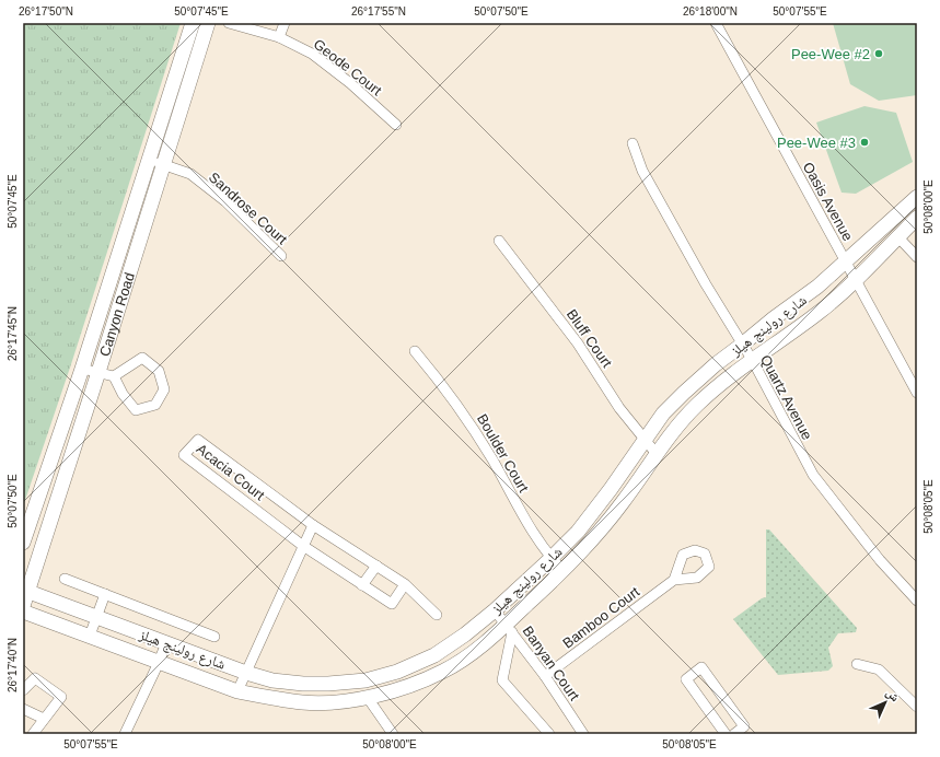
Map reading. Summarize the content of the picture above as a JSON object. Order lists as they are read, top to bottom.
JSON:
{
  "streets": {
    "main road": ["Canyon Road", "شارع رولينج هيلز"],
    "street": [
      "Geode Court",
      "Oasis Avenue",
      "Sandrose Court",
      "Bluff Court",
      "Quartz Avenue",
      "Boulder Court",
      "Acacia Court",
      "Bamboo Court",
      "Banyan Court"
    ]
  },
  "crossings": [
    ["Oasis Avenue", "شارع رولينج هيلز"],
    ["Sandrose Court", "Canyon Road"],
    ["Canyon Road", "شارع رولينج هيلز"],
    ["شارع رولينج هيلز", "Bluff Court"],
    ["شارع رولينج هيلز", "Quartz Avenue"],
    ["شارع رولينج هيلز", "Boulder Court"],
    ["شارع رولينج هيلز", "Banyan Court"],
    ["Bamboo Court", "Banyan Court"]
  ],
  "places": ["Pee-Wee #2", "Pee-Wee #3"],
  "north": "top right",
  "coordinates": [
    "26°17'50\"N",
    "50°07'45\"E",
    "26°17'55\"N",
    "50°07'50\"E",
    "26°18'00\"N",
    "50°07'55\"E",
    "50°08'00\"E",
    "26°17'45\"N",
    "50°08'05\"E",
    "26°17'40\"N"
  ]
}
